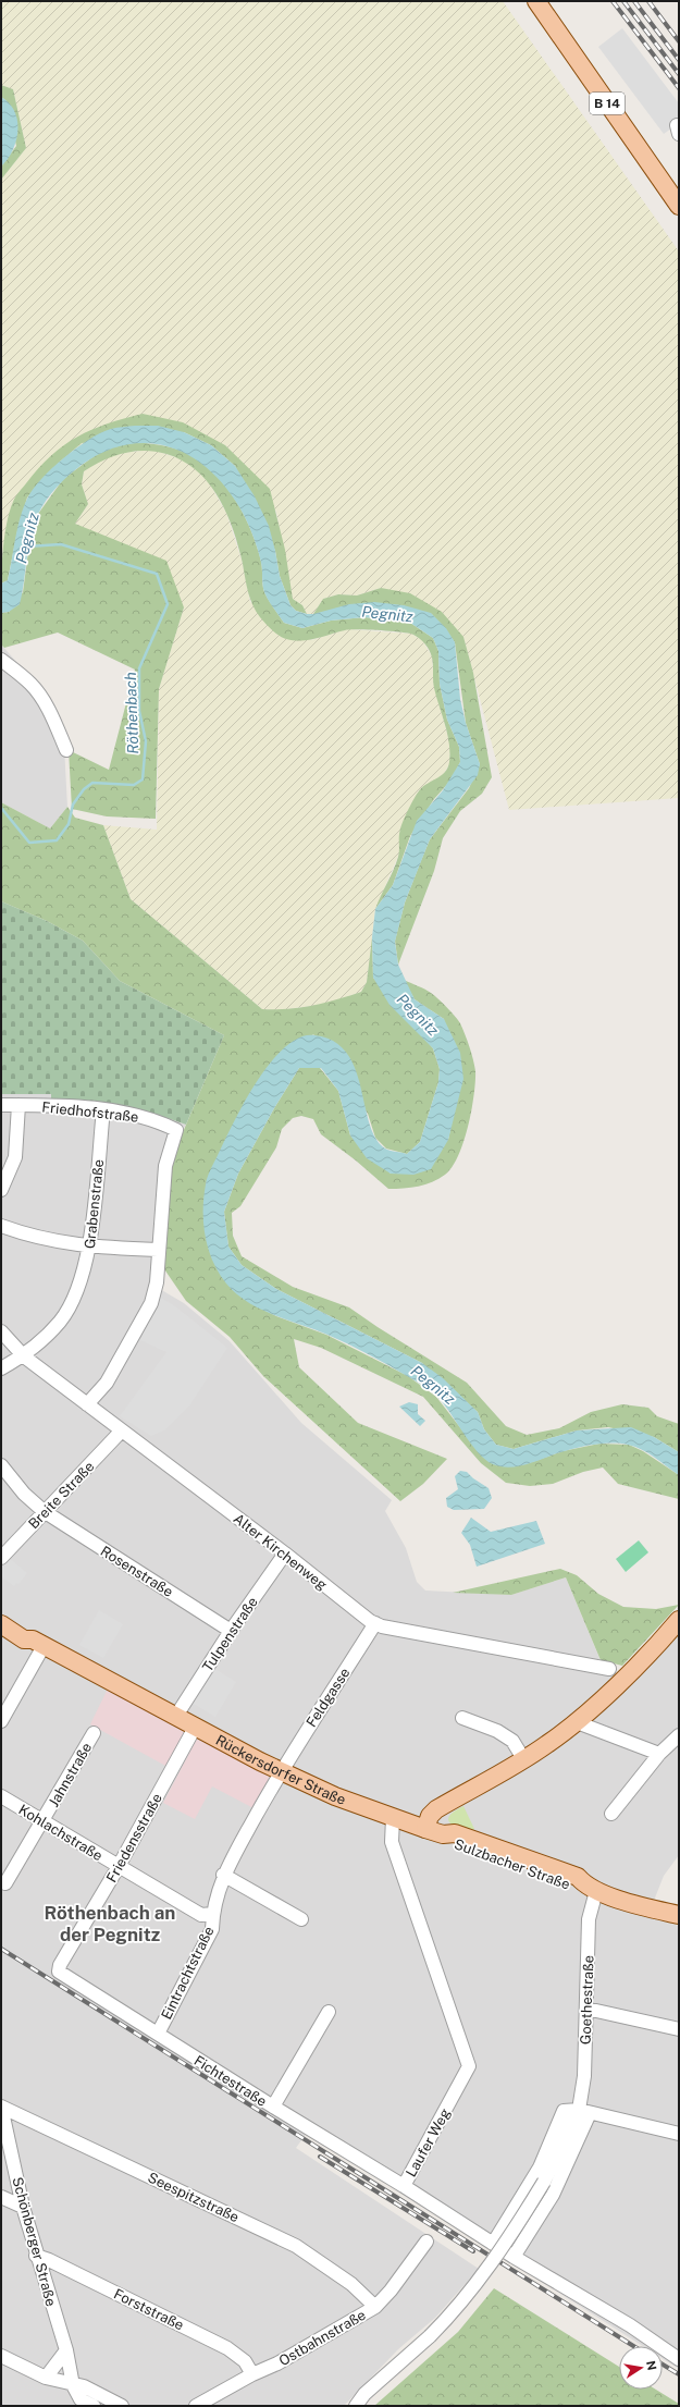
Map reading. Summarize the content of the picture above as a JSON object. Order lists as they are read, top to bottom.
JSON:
{
  "streets": {
    "main road": ["B 14", "Rückersdorfer Straße", "Sulzbacher Straße"],
    "street": [
      "Friedhofstraße",
      "Grabenstraße",
      "Breite Straße",
      "Alter Kirchenweg",
      "Rosenstraße",
      "Tulpenstraße",
      "Feldgasse",
      "Jahnstraße",
      "Kohlachstraße",
      "Friedensstraße",
      "Eintrachtstraße",
      "Goethestraße",
      "Fichtestraße",
      "Laufer Weg",
      "Seespitzstraße",
      "Schönberger Straße",
      "Forststraße",
      "Ostbahnstraße"
    ]
  },
  "crossings": [
    ["Friedhofstraße", "Grabenstraße"],
    ["Grabenstraße", "Alter Kirchenweg"],
    ["Breite Straße", "Alter Kirchenweg"],
    ["Breite Straße", "Rosenstraße"],
    ["Alter Kirchenweg", "Tulpenstraße"],
    ["Alter Kirchenweg", "Feldgasse"],
    ["Rosenstraße", "Tulpenstraße"],
    ["Tulpenstraße", "Rückersdorfer Straße"],
    ["Feldgasse", "Rückersdorfer Straße"],
    ["Feldgasse", "Eintrachtstraße"],
    ["Rückersdorfer Straße", "Friedensstraße"],
    ["Rückersdorfer Straße", "Sulzbacher Straße"],
    ["Rückersdorfer Straße", "Eintrachtstraße"],
    ["Rückersdorfer Straße", "Laufer Weg"],
    ["Jahnstraße", "Kohlachstraße"],
    ["Kohlachstraße", "Friedensstraße"],
    ["Kohlachstraße", "Eintrachtstraße"],
    ["Friedensstraße", "Fichtestraße"],
    ["Sulzbacher Straße", "Goethestraße"],
    ["Eintrachtstraße", "Fichtestraße"],
    ["Goethestraße", "Laufer Weg"],
    ["Fichtestraße", "Laufer Weg"],
    ["Seespitzstraße", "Schönberger Straße"],
    ["Seespitzstraße", "Ostbahnstraße"],
    ["Schönberger Straße", "Forststraße"],
    ["Forststraße", "Ostbahnstraße"]
  ],
  "districts": ["Röthenbach an der Pegnitz"],
  "water": ["Pegnitz", "Röthenbach"],
  "north": "right"
}
